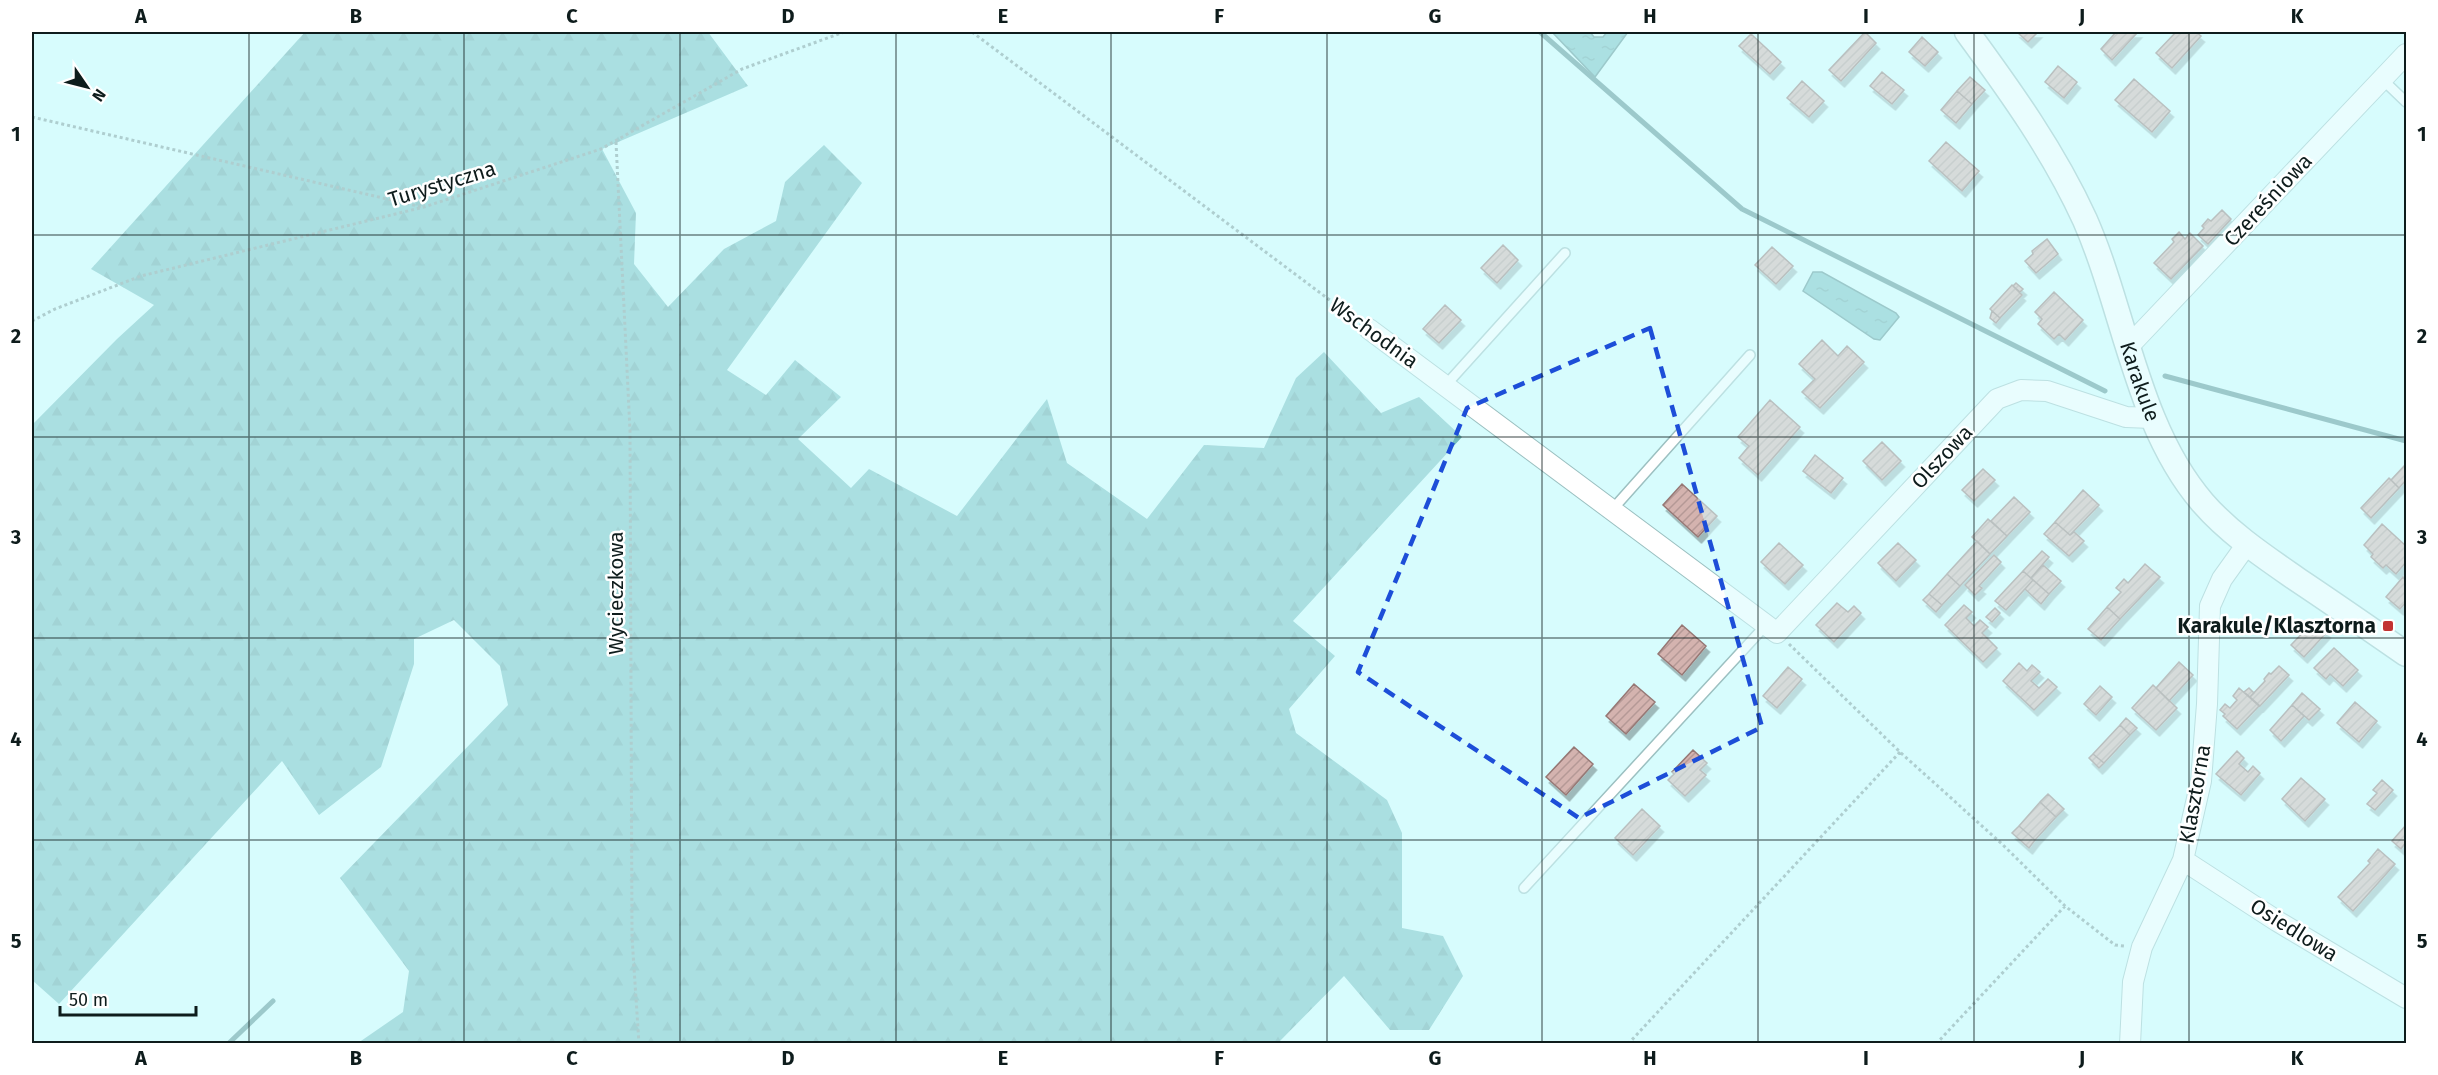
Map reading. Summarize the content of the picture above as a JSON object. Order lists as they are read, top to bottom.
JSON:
{
  "streets": {
    "street": [
      "Czereśniowa",
      "Wschodnia",
      "Karakule",
      "Olszowa",
      "Klasztorna",
      "Osiedlowa"
    ],
    "path": ["Turystyczna", "Wycieczkowa"]
  },
  "crossings": [
    ["Turystyczna", "Wycieczkowa"],
    ["Czereśniowa", "Karakule"],
    ["Wschodnia", "Olszowa"],
    ["Karakule", "Olszowa"],
    ["Karakule", "Klasztorna"],
    ["Klasztorna", "Osiedlowa"]
  ],
  "places": {
    "transit": ["Karakule/Klasztorna"]
  },
  "scale_bar": "50 m",
  "north": "bottom right",
  "grid": {
    "columns": [
      "A",
      "B",
      "C",
      "D",
      "E",
      "F",
      "G",
      "H",
      "I",
      "J",
      "K"
    ],
    "rows": [
      "1",
      "2",
      "3",
      "4",
      "5"
    ]
  }
}
